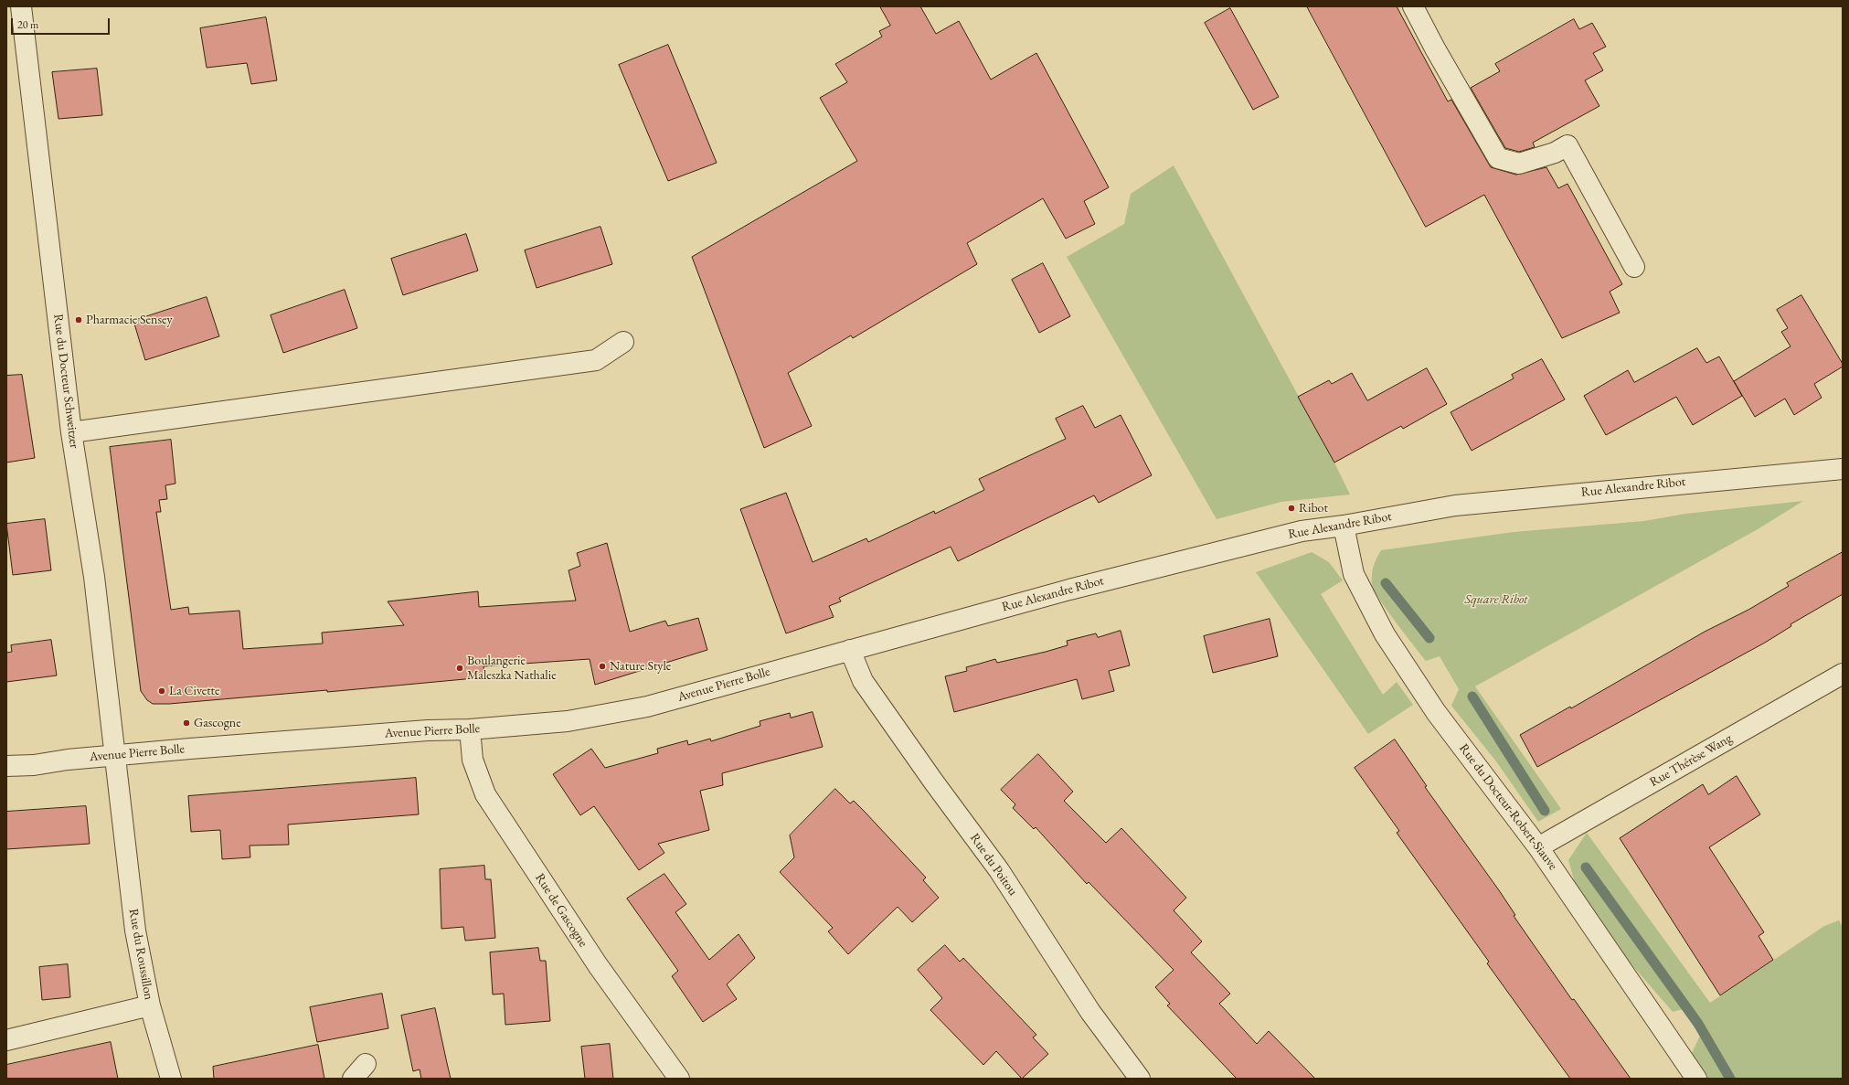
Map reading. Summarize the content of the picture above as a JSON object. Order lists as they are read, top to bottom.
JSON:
{
  "streets": {
    "street": [
      "Rue du Docteur Schweitzer",
      "Rue Alexandre Ribot",
      "Avenue Pierre Bolle",
      "Rue Thérèse Wang",
      "Rue du Docteur-Robert-Siauve",
      "Rue du Poitou",
      "Rue de Gascogne",
      "Rue du Roussillon"
    ]
  },
  "crossings": [
    ["Rue du Docteur Schweitzer", "Avenue Pierre Bolle"],
    ["Rue du Docteur Schweitzer", "Rue du Roussillon"],
    ["Rue Alexandre Ribot", "Avenue Pierre Bolle"],
    ["Rue Alexandre Ribot", "Rue du Docteur-Robert-Siauve"],
    ["Rue Alexandre Ribot", "Rue du Poitou"],
    ["Avenue Pierre Bolle", "Rue du Poitou"],
    ["Avenue Pierre Bolle", "Rue de Gascogne"],
    ["Avenue Pierre Bolle", "Rue du Roussillon"],
    ["Rue Thérèse Wang", "Rue du Docteur-Robert-Siauve"]
  ],
  "parks": ["Square Ribot"],
  "places": [
    "Pharmacie Sensey",
    "Ribot",
    "Nature Style",
    "Boulangerie Maleszka Nathalie",
    "La Civette",
    "Gascogne"
  ],
  "scale_bar": "20 m"
}
